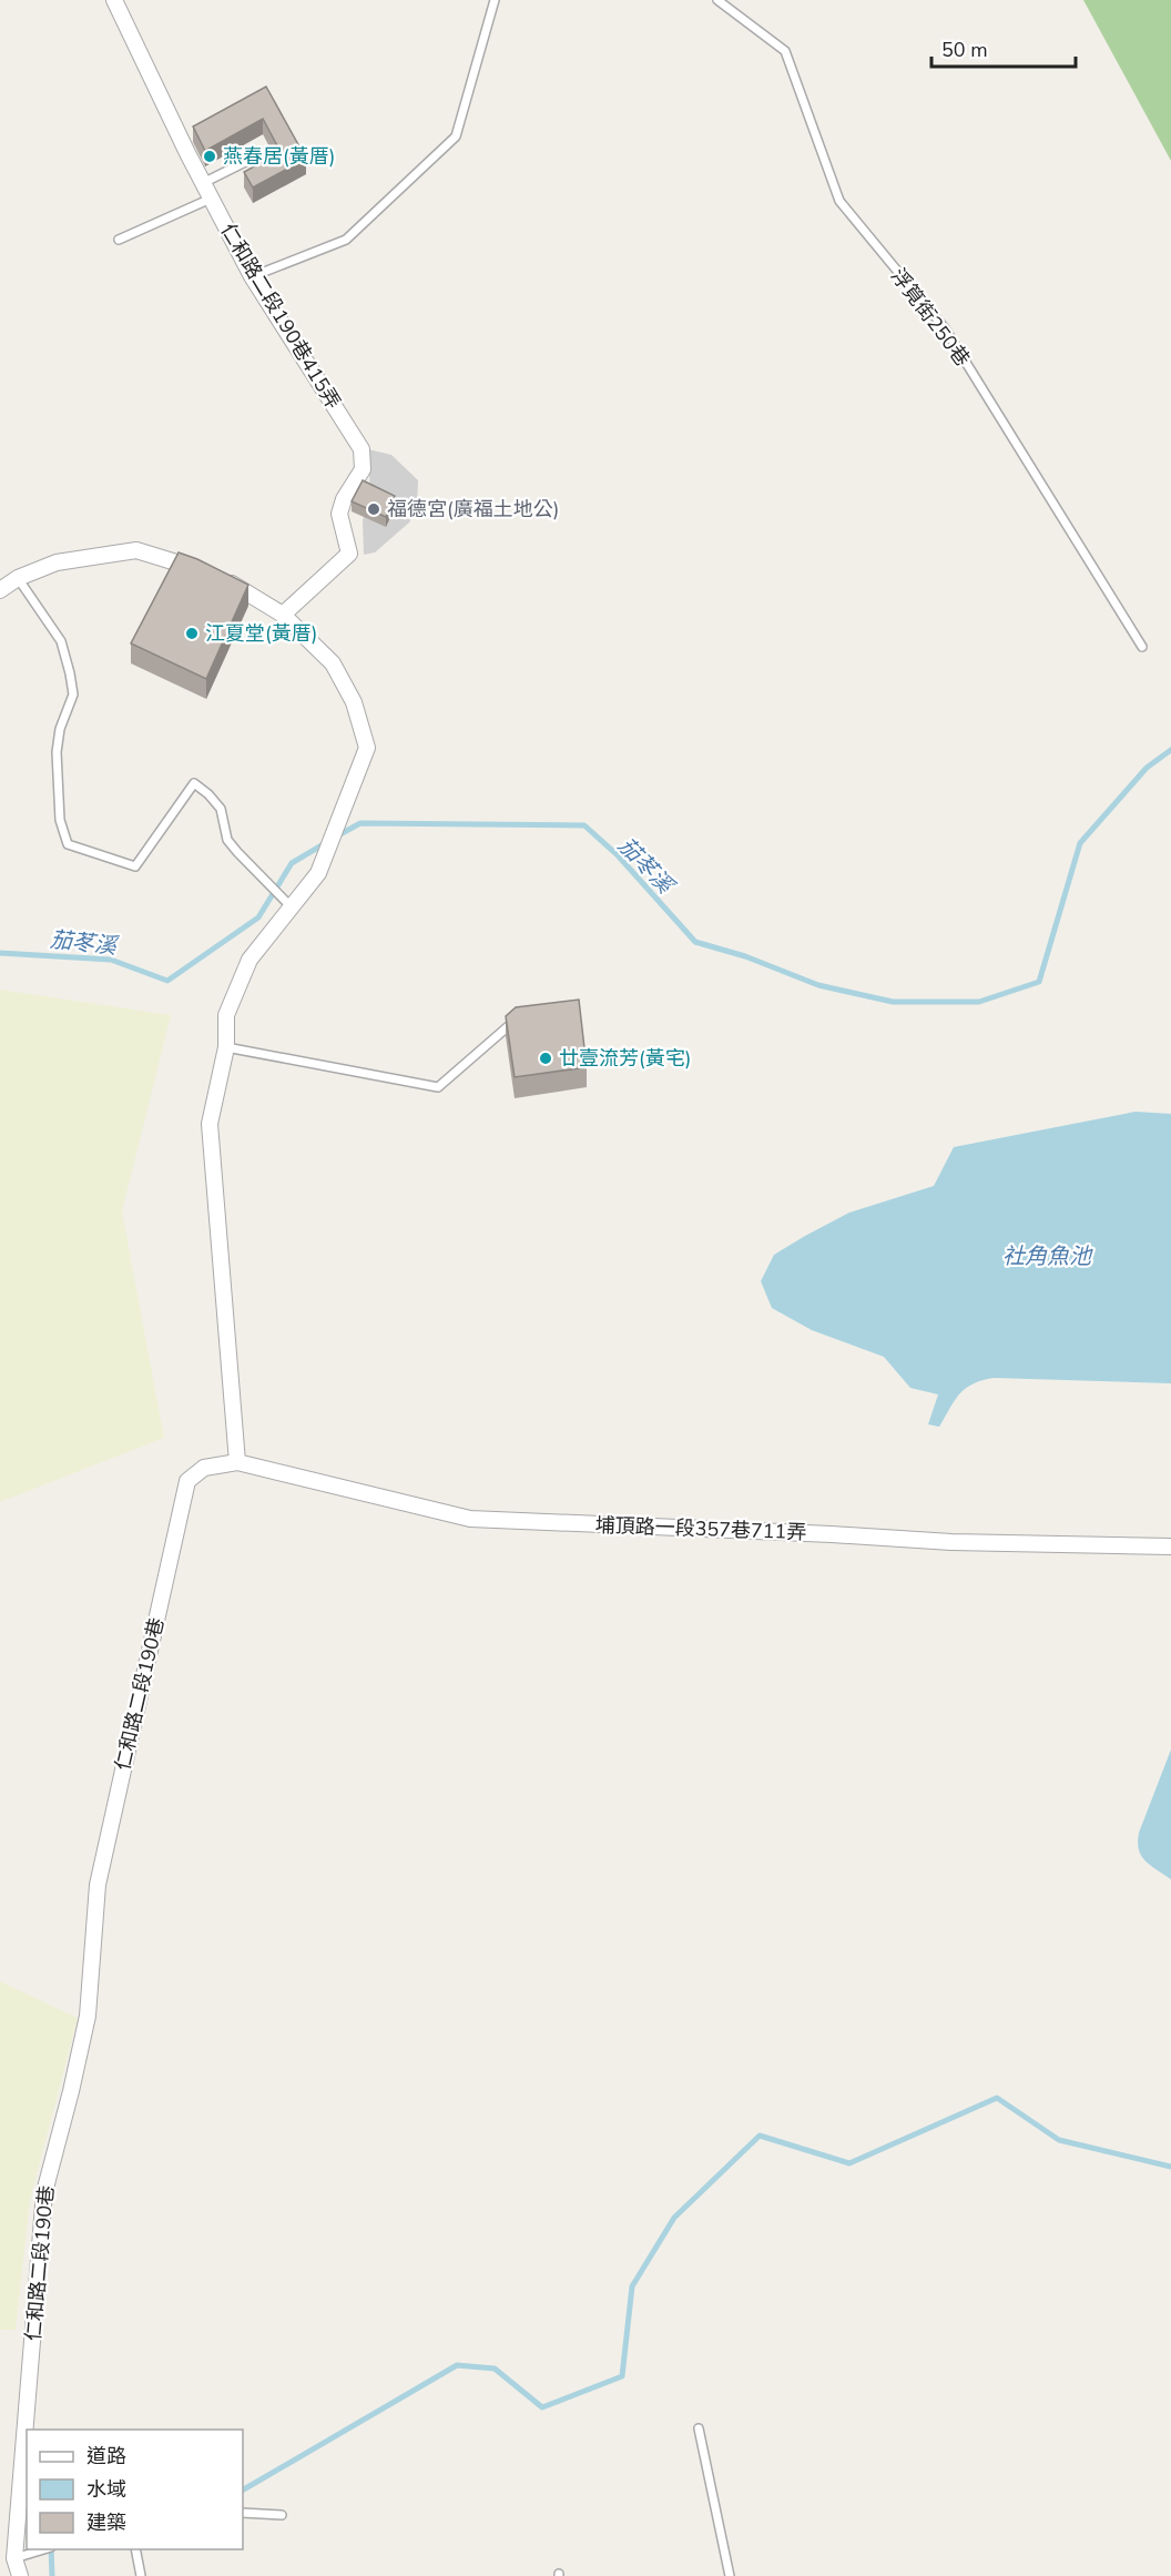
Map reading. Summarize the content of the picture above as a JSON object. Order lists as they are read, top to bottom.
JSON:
{
  "streets": {
    "street": ["仁和路二段190巷415弄", "埔頂路一段357巷711弄", "仁和路二段190巷"],
    "lane": ["浮筧街250巷"]
  },
  "crossings": [
    ["埔頂路一段357巷711弄", "仁和路二段190巷"]
  ],
  "water": ["茄苳溪", "社角魚池"],
  "places": [
    "燕春居(黃厝)",
    "福德宮(廣福土地公)",
    "江夏堂(黃厝)",
    "廿壹流芳(黃宅)"
  ],
  "legend": ["道路", "水域", "建築"],
  "scale_bar": "50 m"
}
